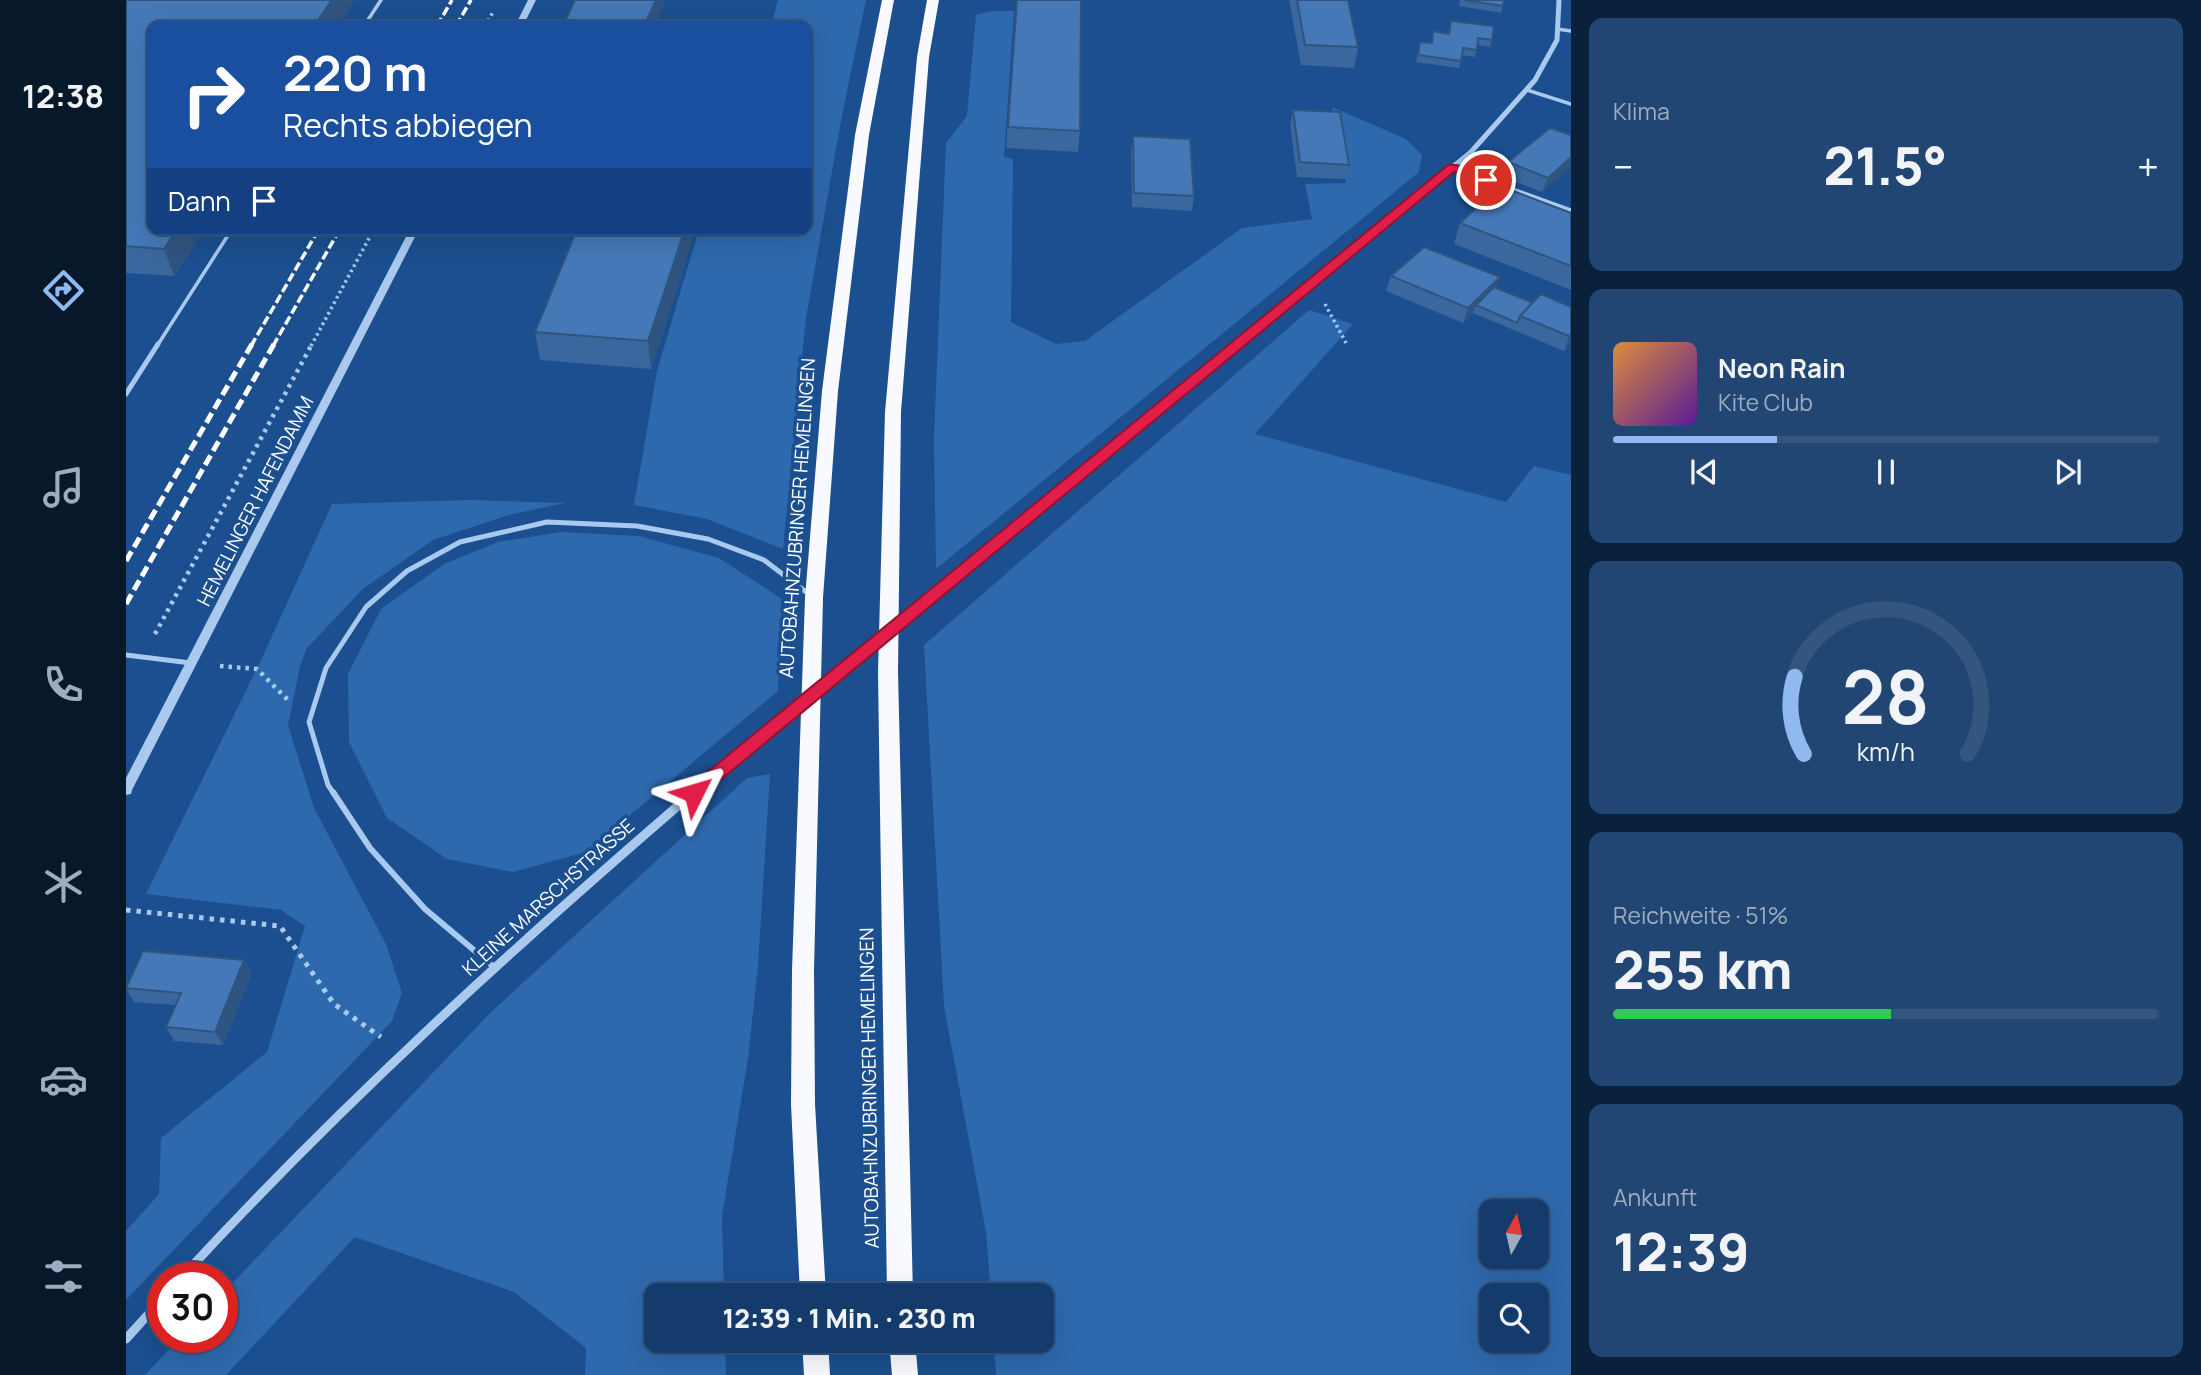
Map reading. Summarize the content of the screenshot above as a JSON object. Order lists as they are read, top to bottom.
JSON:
{
  "streets": {
    "highway": ["AUTOBAHNZUBRINGER HEMELINGEN"],
    "street": ["HEMELINGER HAFENDAMM", "KLEINE MARSCHSTRASSE"]
  },
  "north": "top",
  "page": {
    "tabs": "12:38",
    "tile": [
      "Klima",
      ["Reichweite · 51%", "255 km"],
      ["Ankunft", "12:39"]
    ],
    "turn": ["220 m", "Rechts abbiegen"],
    "heat": ["−", "21.5°", "+"],
    "then": "Dann",
    "song": ["Neon Rain", "Kite Club"],
    "limit": "30",
    "trip": "12:39 · 1 Min. · 230 m",
    "gauge": ["28", "km/h"]
  }
}
